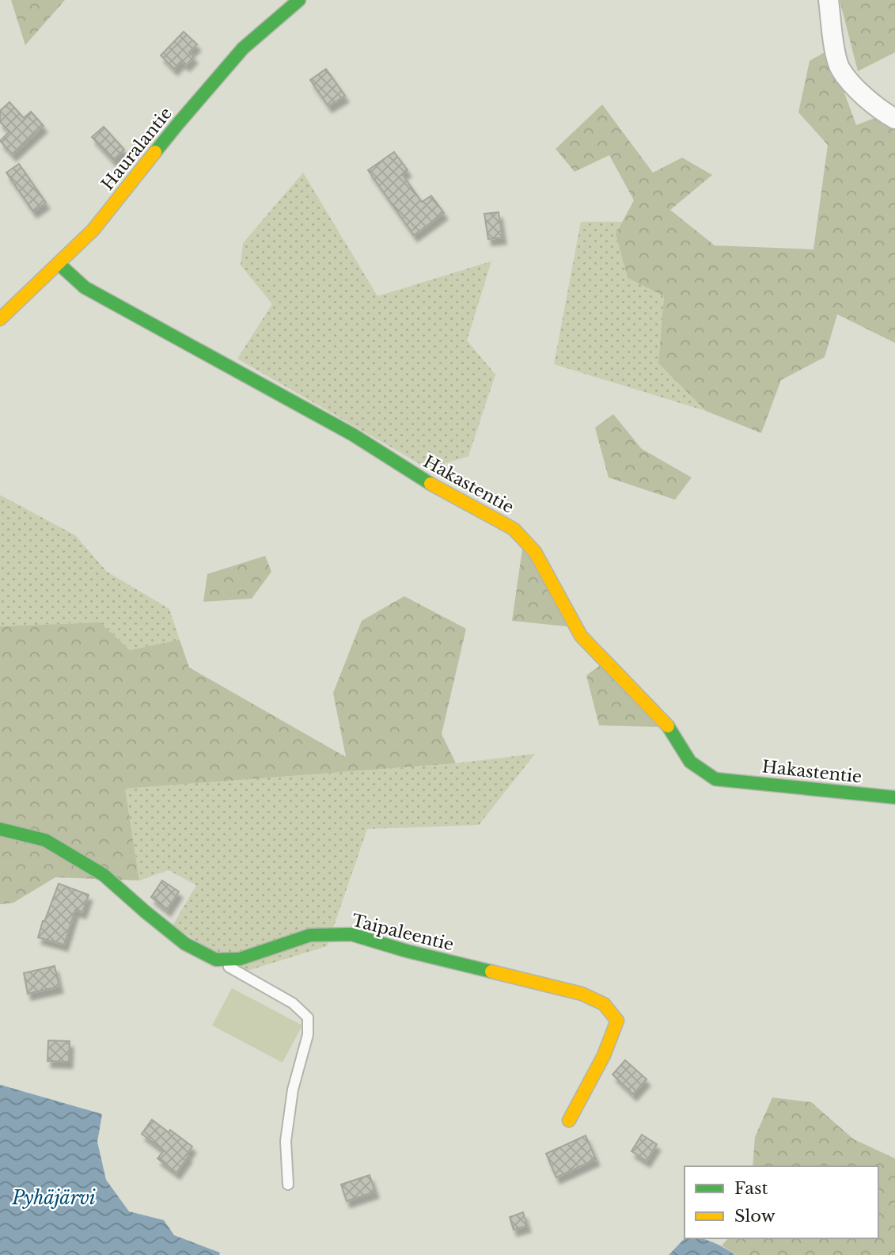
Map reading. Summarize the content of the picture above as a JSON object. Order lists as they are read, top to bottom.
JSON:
{
  "streets": {
    "street": ["Hauralantie", "Hakastentie", "Taipaleentie"]
  },
  "crossings": [
    ["Hauralantie", "Hakastentie"]
  ],
  "water": ["Pyhäjärvi"],
  "legend": ["Fast", "Slow"]
}
